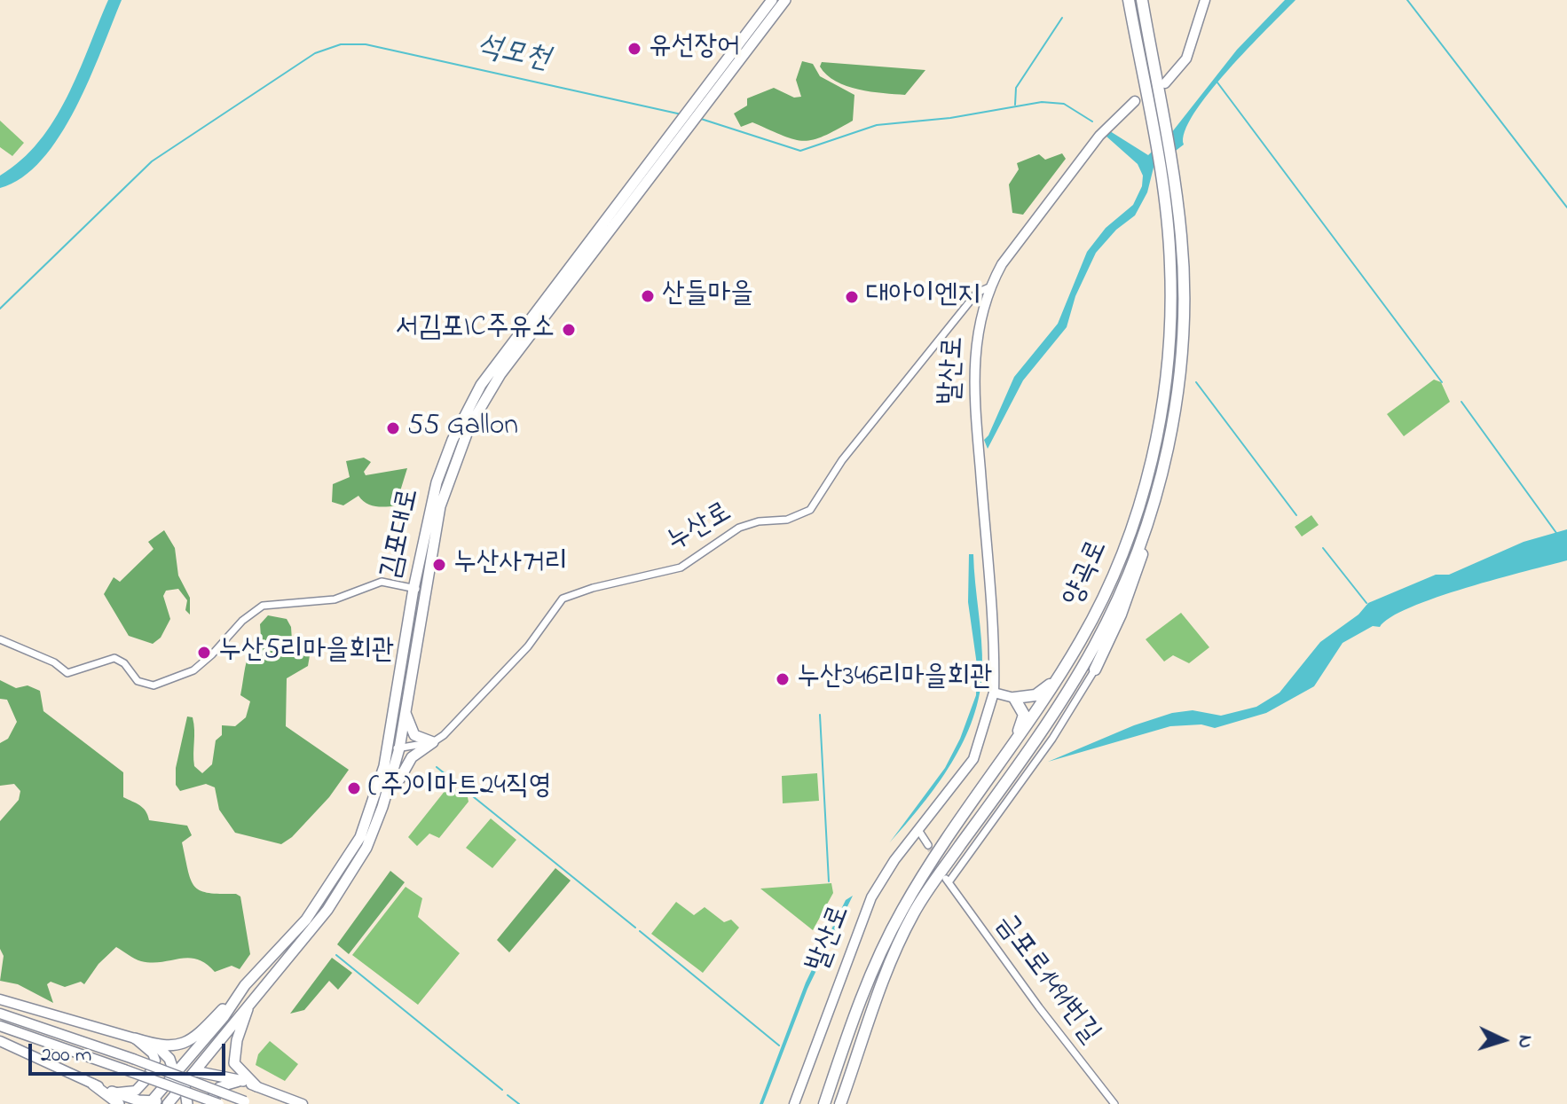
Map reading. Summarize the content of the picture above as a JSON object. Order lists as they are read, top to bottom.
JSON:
{
  "streets": {
    "highway": ["양곡로"],
    "main road": ["김포대로"],
    "street": ["발산로", "누산로", "금포로1491번길"]
  },
  "crossings": [
    ["발산로", "누산로"]
  ],
  "water": ["석모천"],
  "places": [
    "유선장어",
    "산들마을",
    "대아이엔지",
    "서김포IC주유소",
    "55 Gallon",
    "누산사거리",
    "누산5리마을회관",
    "누산346리마을회관",
    "(주)이마트24직영"
  ],
  "scale_bar": "200 m",
  "north": "right"
}
